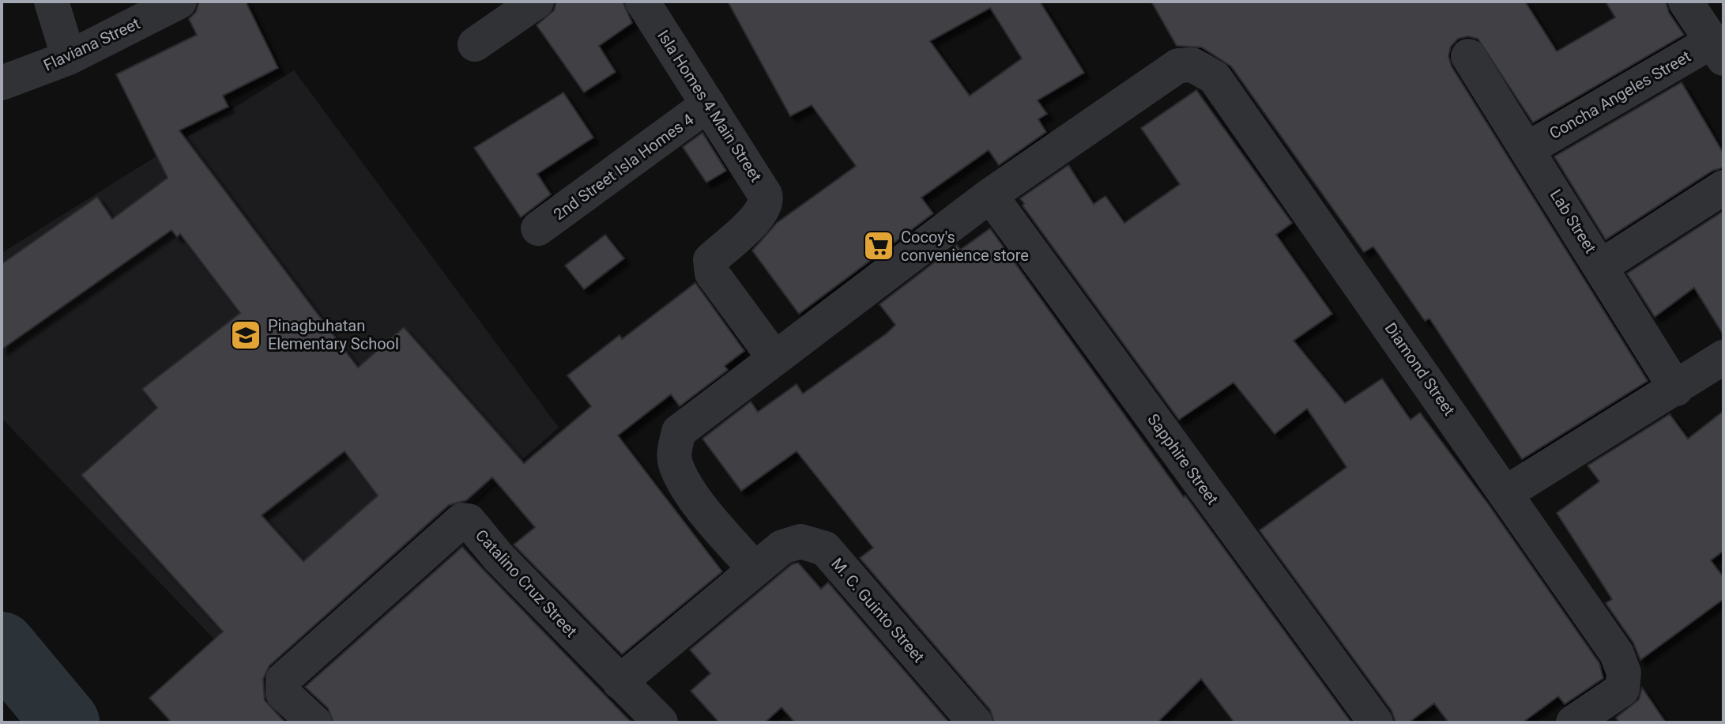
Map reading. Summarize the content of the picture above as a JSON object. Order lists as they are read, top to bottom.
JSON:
{
  "streets": {
    "street": [
      "Flaviana Street",
      "Concha Angeles Street",
      "Isla Homes 4 Main Street",
      "2nd Street Isla Homes 4",
      "Lab Street",
      "Diamond Street",
      "Sapphire Street",
      "Catalino Cruz Street",
      "M. C. Guinto Street"
    ]
  },
  "crossings": [
    ["Concha Angeles Street", "Lab Street"],
    ["Isla Homes 4 Main Street", "2nd Street Isla Homes 4"],
    ["Diamond Street", "Sapphire Street"],
    ["Catalino Cruz Street", "M. C. Guinto Street"]
  ],
  "places": {
    "supermarket": ["Cocoy's convenience store"],
    "school or university": ["Pinagbuhatan Elementary School"]
  }
}
